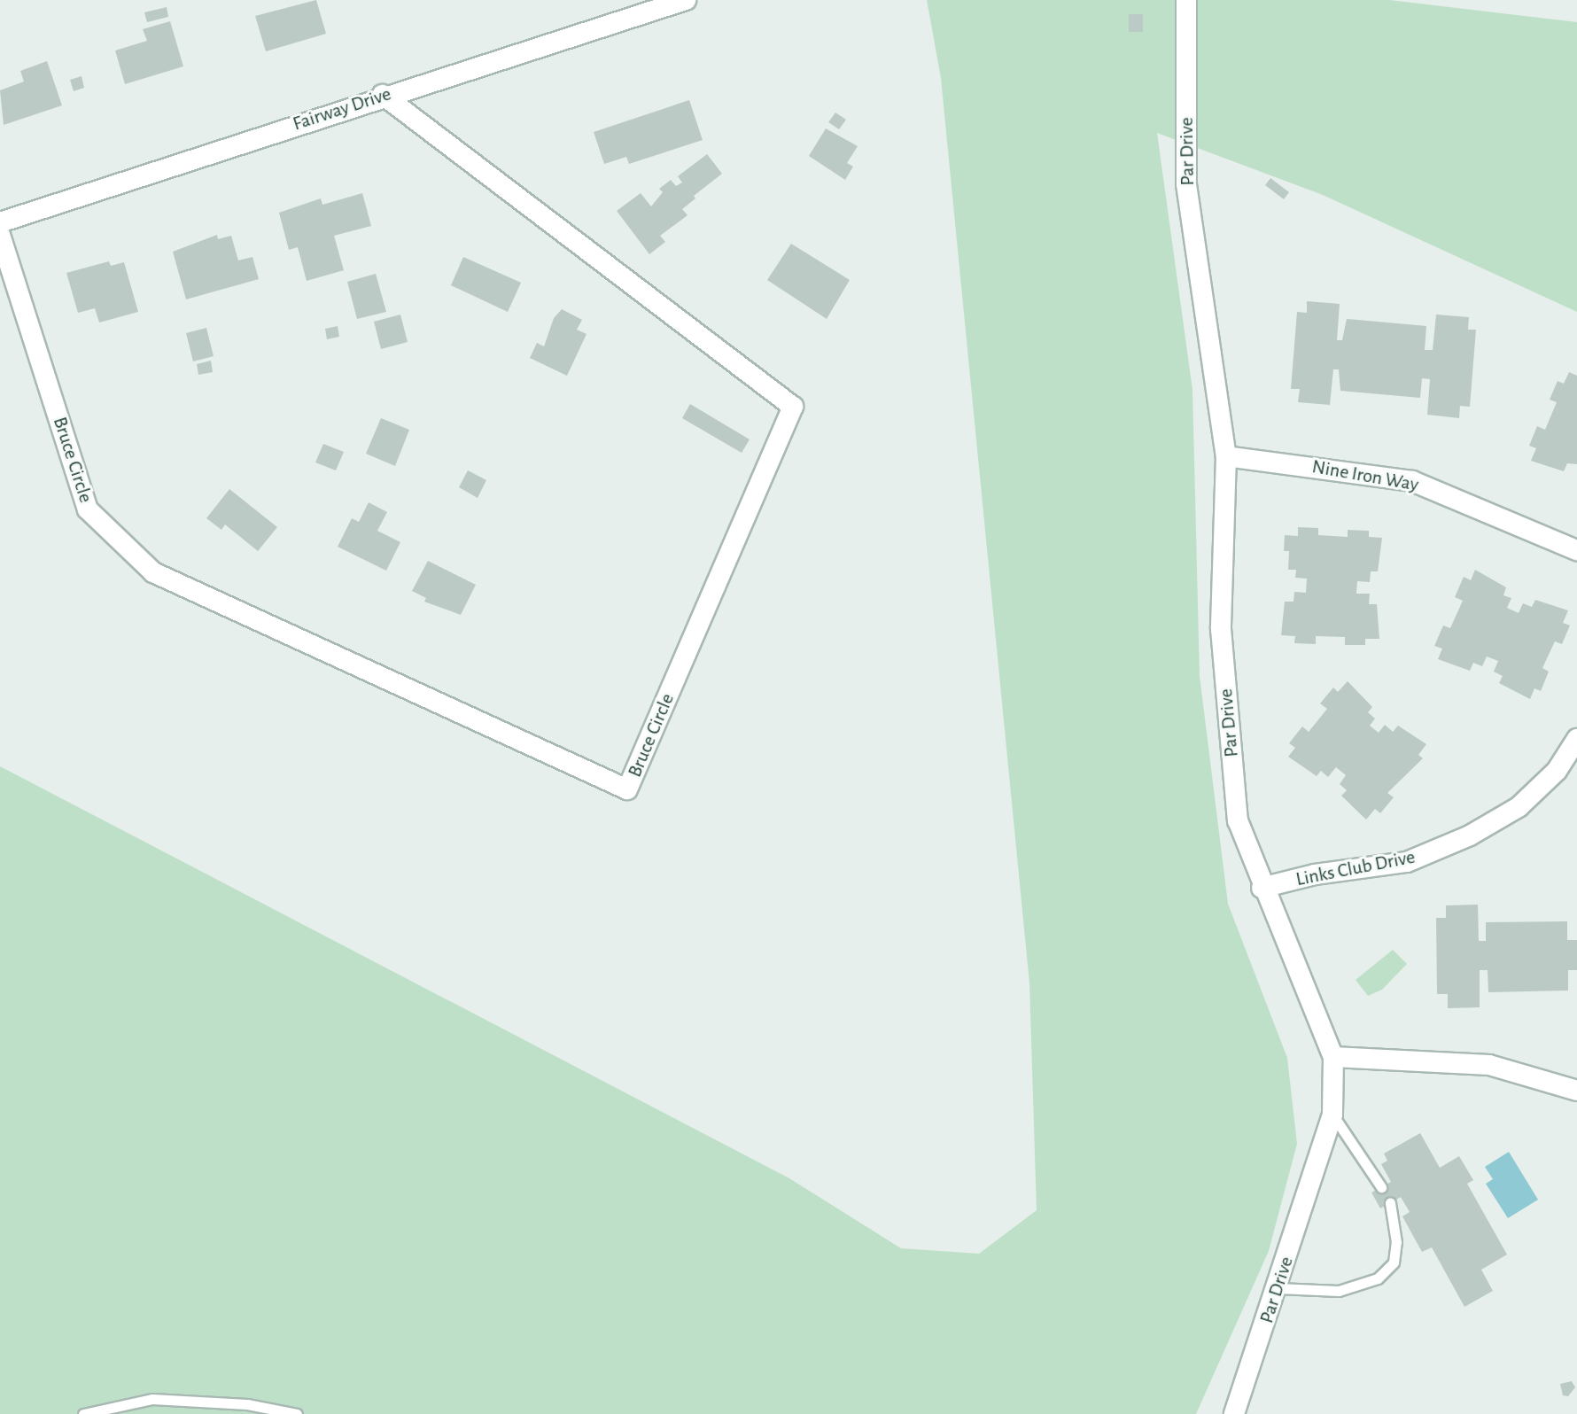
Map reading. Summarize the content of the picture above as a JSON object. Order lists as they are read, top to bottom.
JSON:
{
  "streets": {
    "street": [
      "Fairway Drive",
      "Par Drive",
      "Bruce Circle",
      "Nine Iron Way",
      "Links Club Drive"
    ]
  },
  "crossings": [
    ["Fairway Drive", "Bruce Circle"],
    ["Par Drive", "Nine Iron Way"],
    ["Par Drive", "Links Club Drive"]
  ]
}
